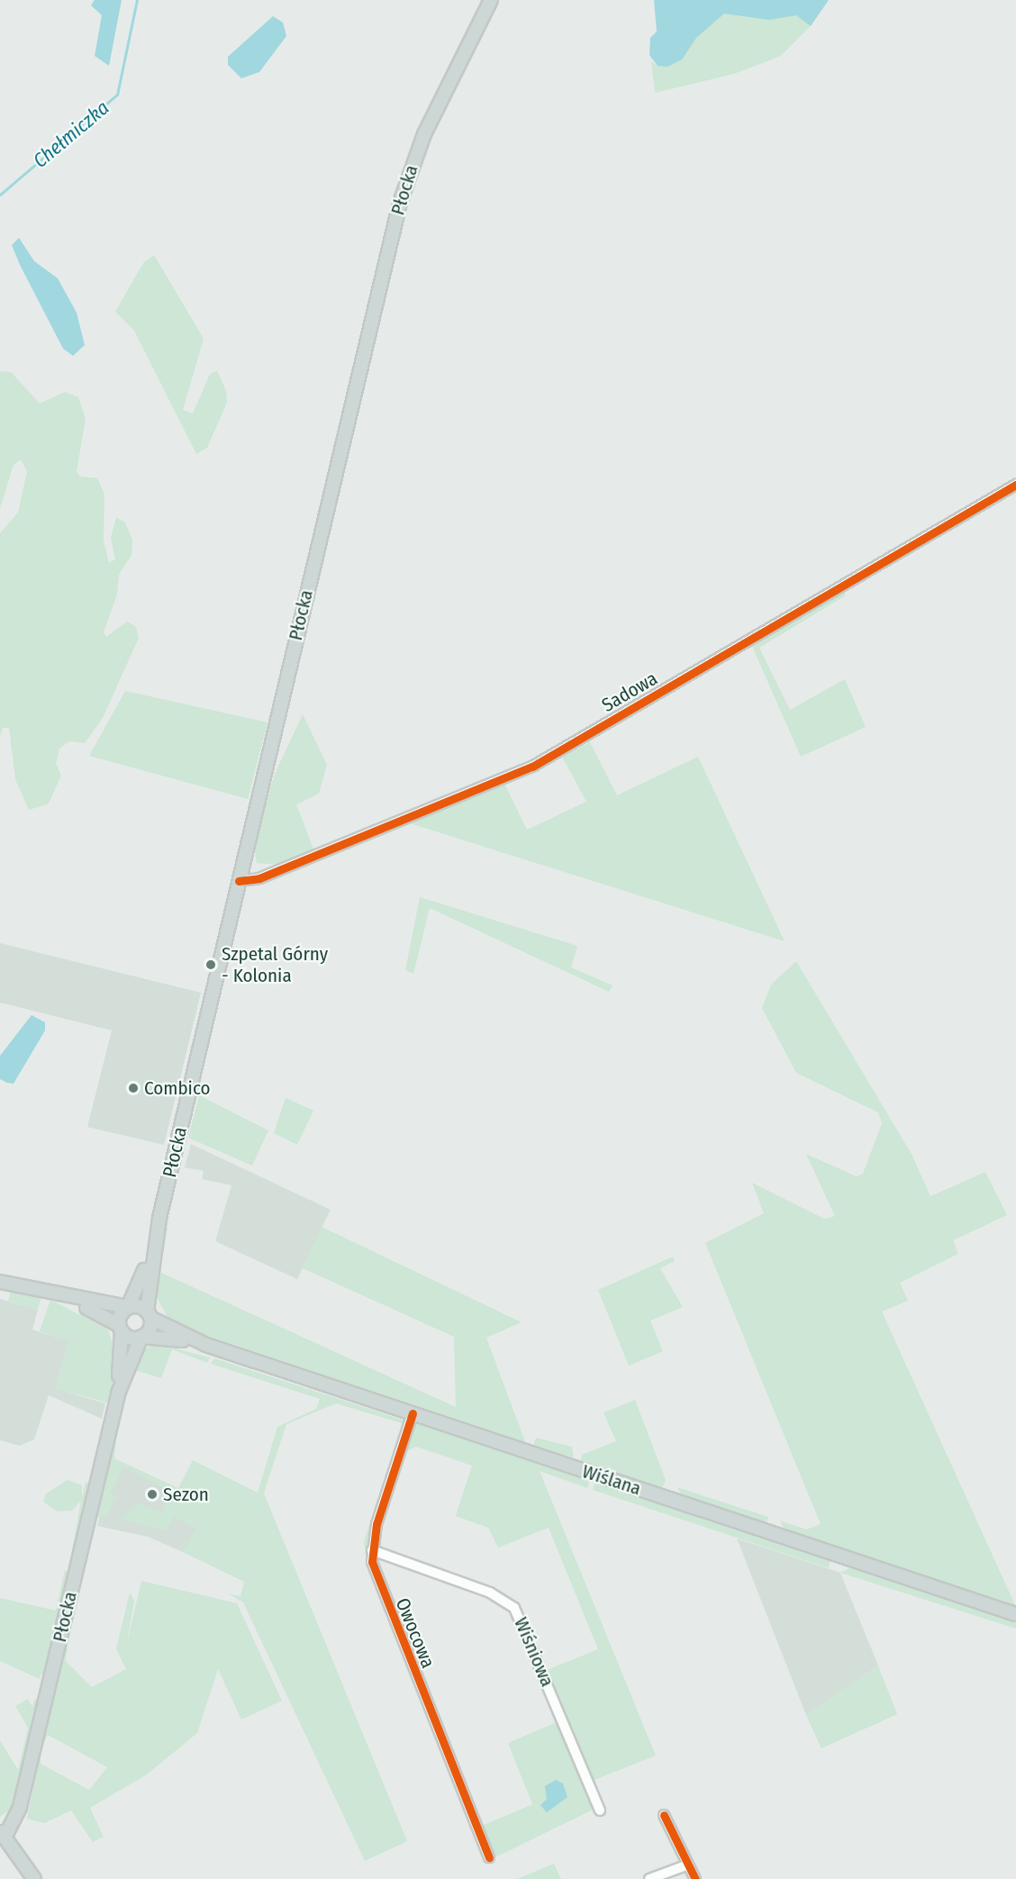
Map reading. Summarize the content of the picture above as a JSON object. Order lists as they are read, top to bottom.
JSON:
{
  "streets": {
    "main road": ["Płocka", "Wiślana"],
    "street": ["Sadowa", "Owocowa", "Wiśniowa"]
  },
  "crossings": [
    ["Płocka", "Sadowa"],
    ["Płocka", "Wiślana"],
    ["Wiślana", "Owocowa"],
    ["Owocowa", "Wiśniowa"]
  ],
  "water": ["Chełmiczka"],
  "places": ["Szpetal Górny - Kolonia", "Combico", "Sezon"]
}
